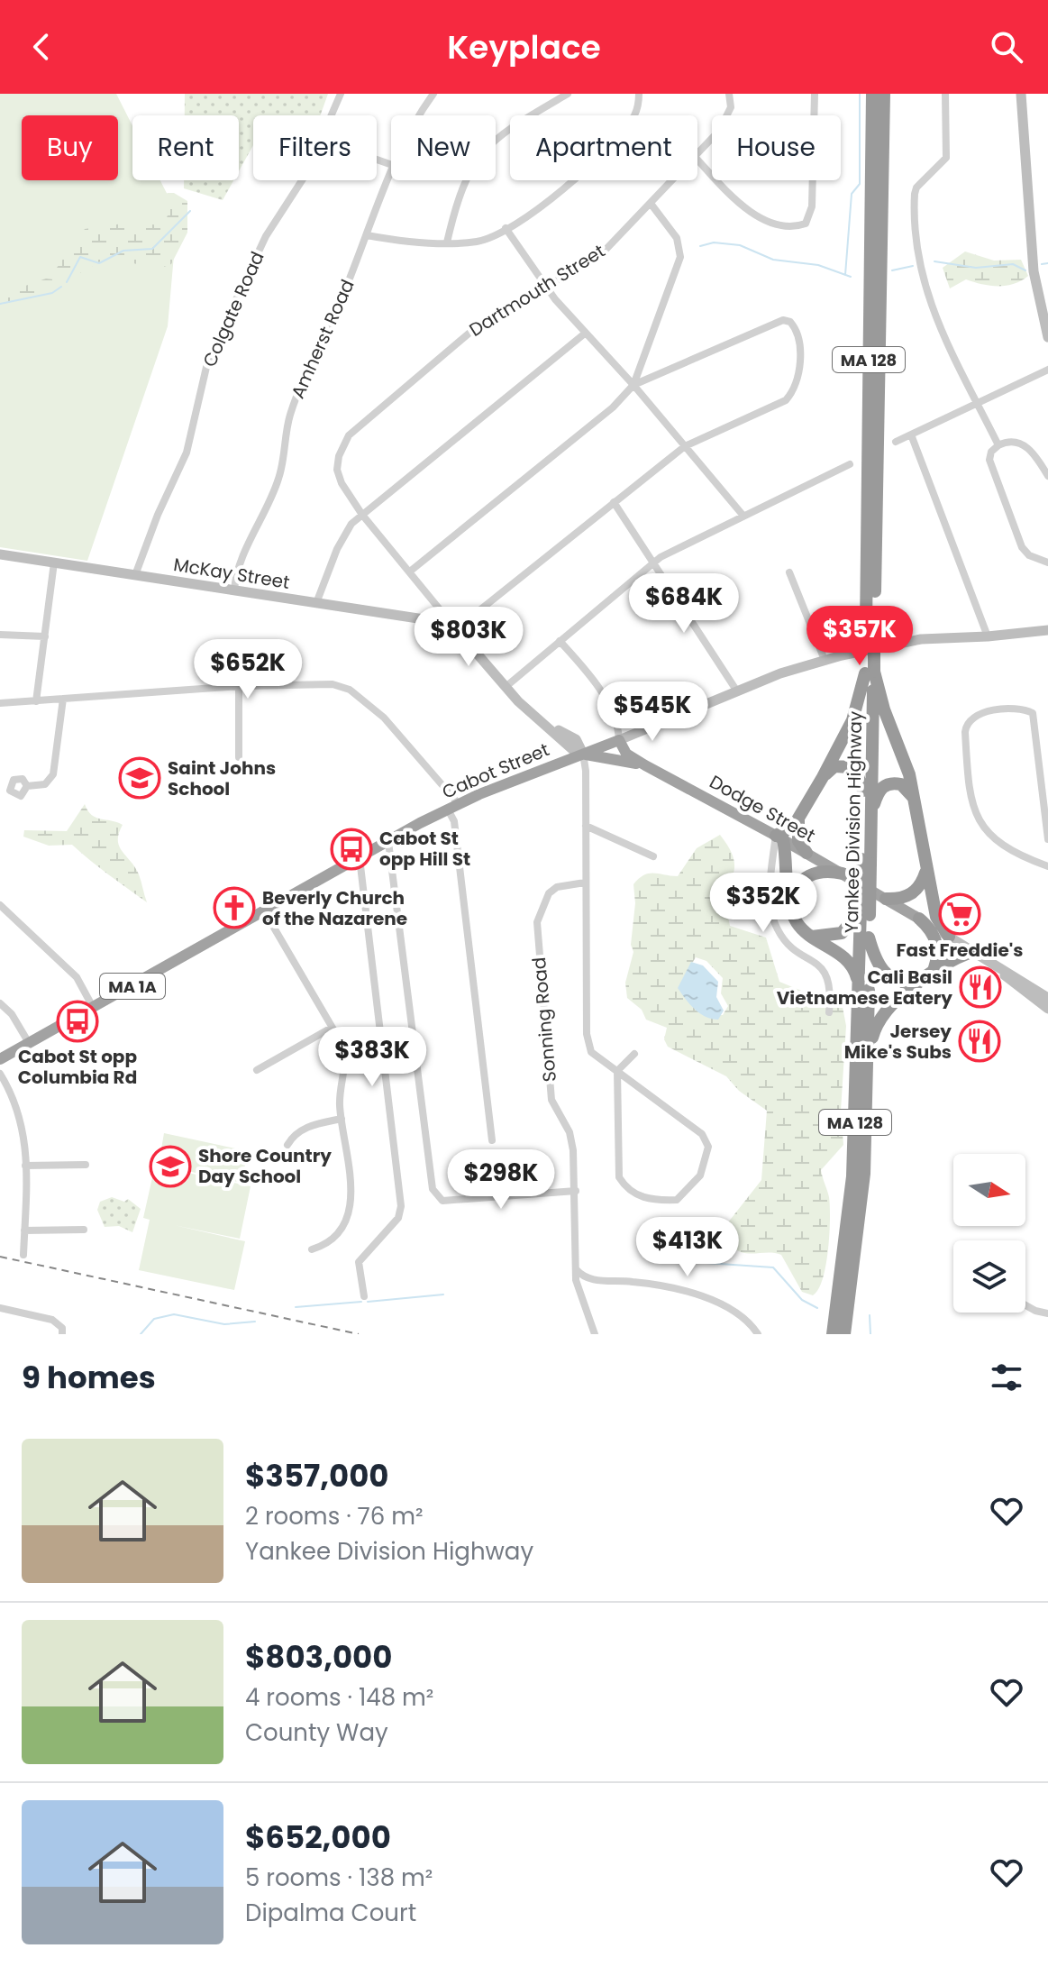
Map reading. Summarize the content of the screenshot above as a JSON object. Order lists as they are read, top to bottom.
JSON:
{
  "streets": {
    "highway": [
      "MA 128",
      "Cabot Street",
      "Dodge Street",
      "Yankee Division Highway",
      "MA 1A"
    ],
    "main road": ["McKay Street"],
    "street": [
      "Dartmouth Street",
      "Colgate Road",
      "Amherst Road",
      "Sonning Road"
    ]
  },
  "crossings": [
    ["Dartmouth Street", "McKay Street"],
    ["Colgate Road", "McKay Street"],
    ["Amherst Road", "McKay Street"],
    ["Cabot Street", "Dodge Street"]
  ],
  "places": {
    "school or university": ["Saint Johns School", "Shore Country Day School"],
    "bus stop": ["Cabot St opp Hill St", "Cabot St opp Columbia Rd"],
    "church": ["Beverly Church of the Nazarene"],
    "supermarket": ["Fast Freddie's"],
    "restaurant": ["Cali Basil Vietnamese Eatery", "Jersey Mike's Subs"]
  },
  "north": "right",
  "page": {
    "header": "Keyplace",
    "chip": [
      "Buy",
      "Rent",
      "Filters",
      "New",
      "Apartment",
      "House"
    ],
    "price": [
      "$684K",
      "$357K",
      "$803K",
      "$652K",
      "$545K",
      "$352K",
      "$383K",
      "$298K",
      "$413K"
    ],
    "heading": "9 homes",
    "list": [
      {
        "name": "$357,000",
        "note": "2 rooms · 76 m² · Yankee Division Highway"
      },
      {
        "name": "$803,000",
        "note": "4 rooms · 148 m² · County Way"
      },
      {
        "name": "$652,000",
        "note": "5 rooms · 138 m² · Dipalma Court"
      }
    ]
  }
}
